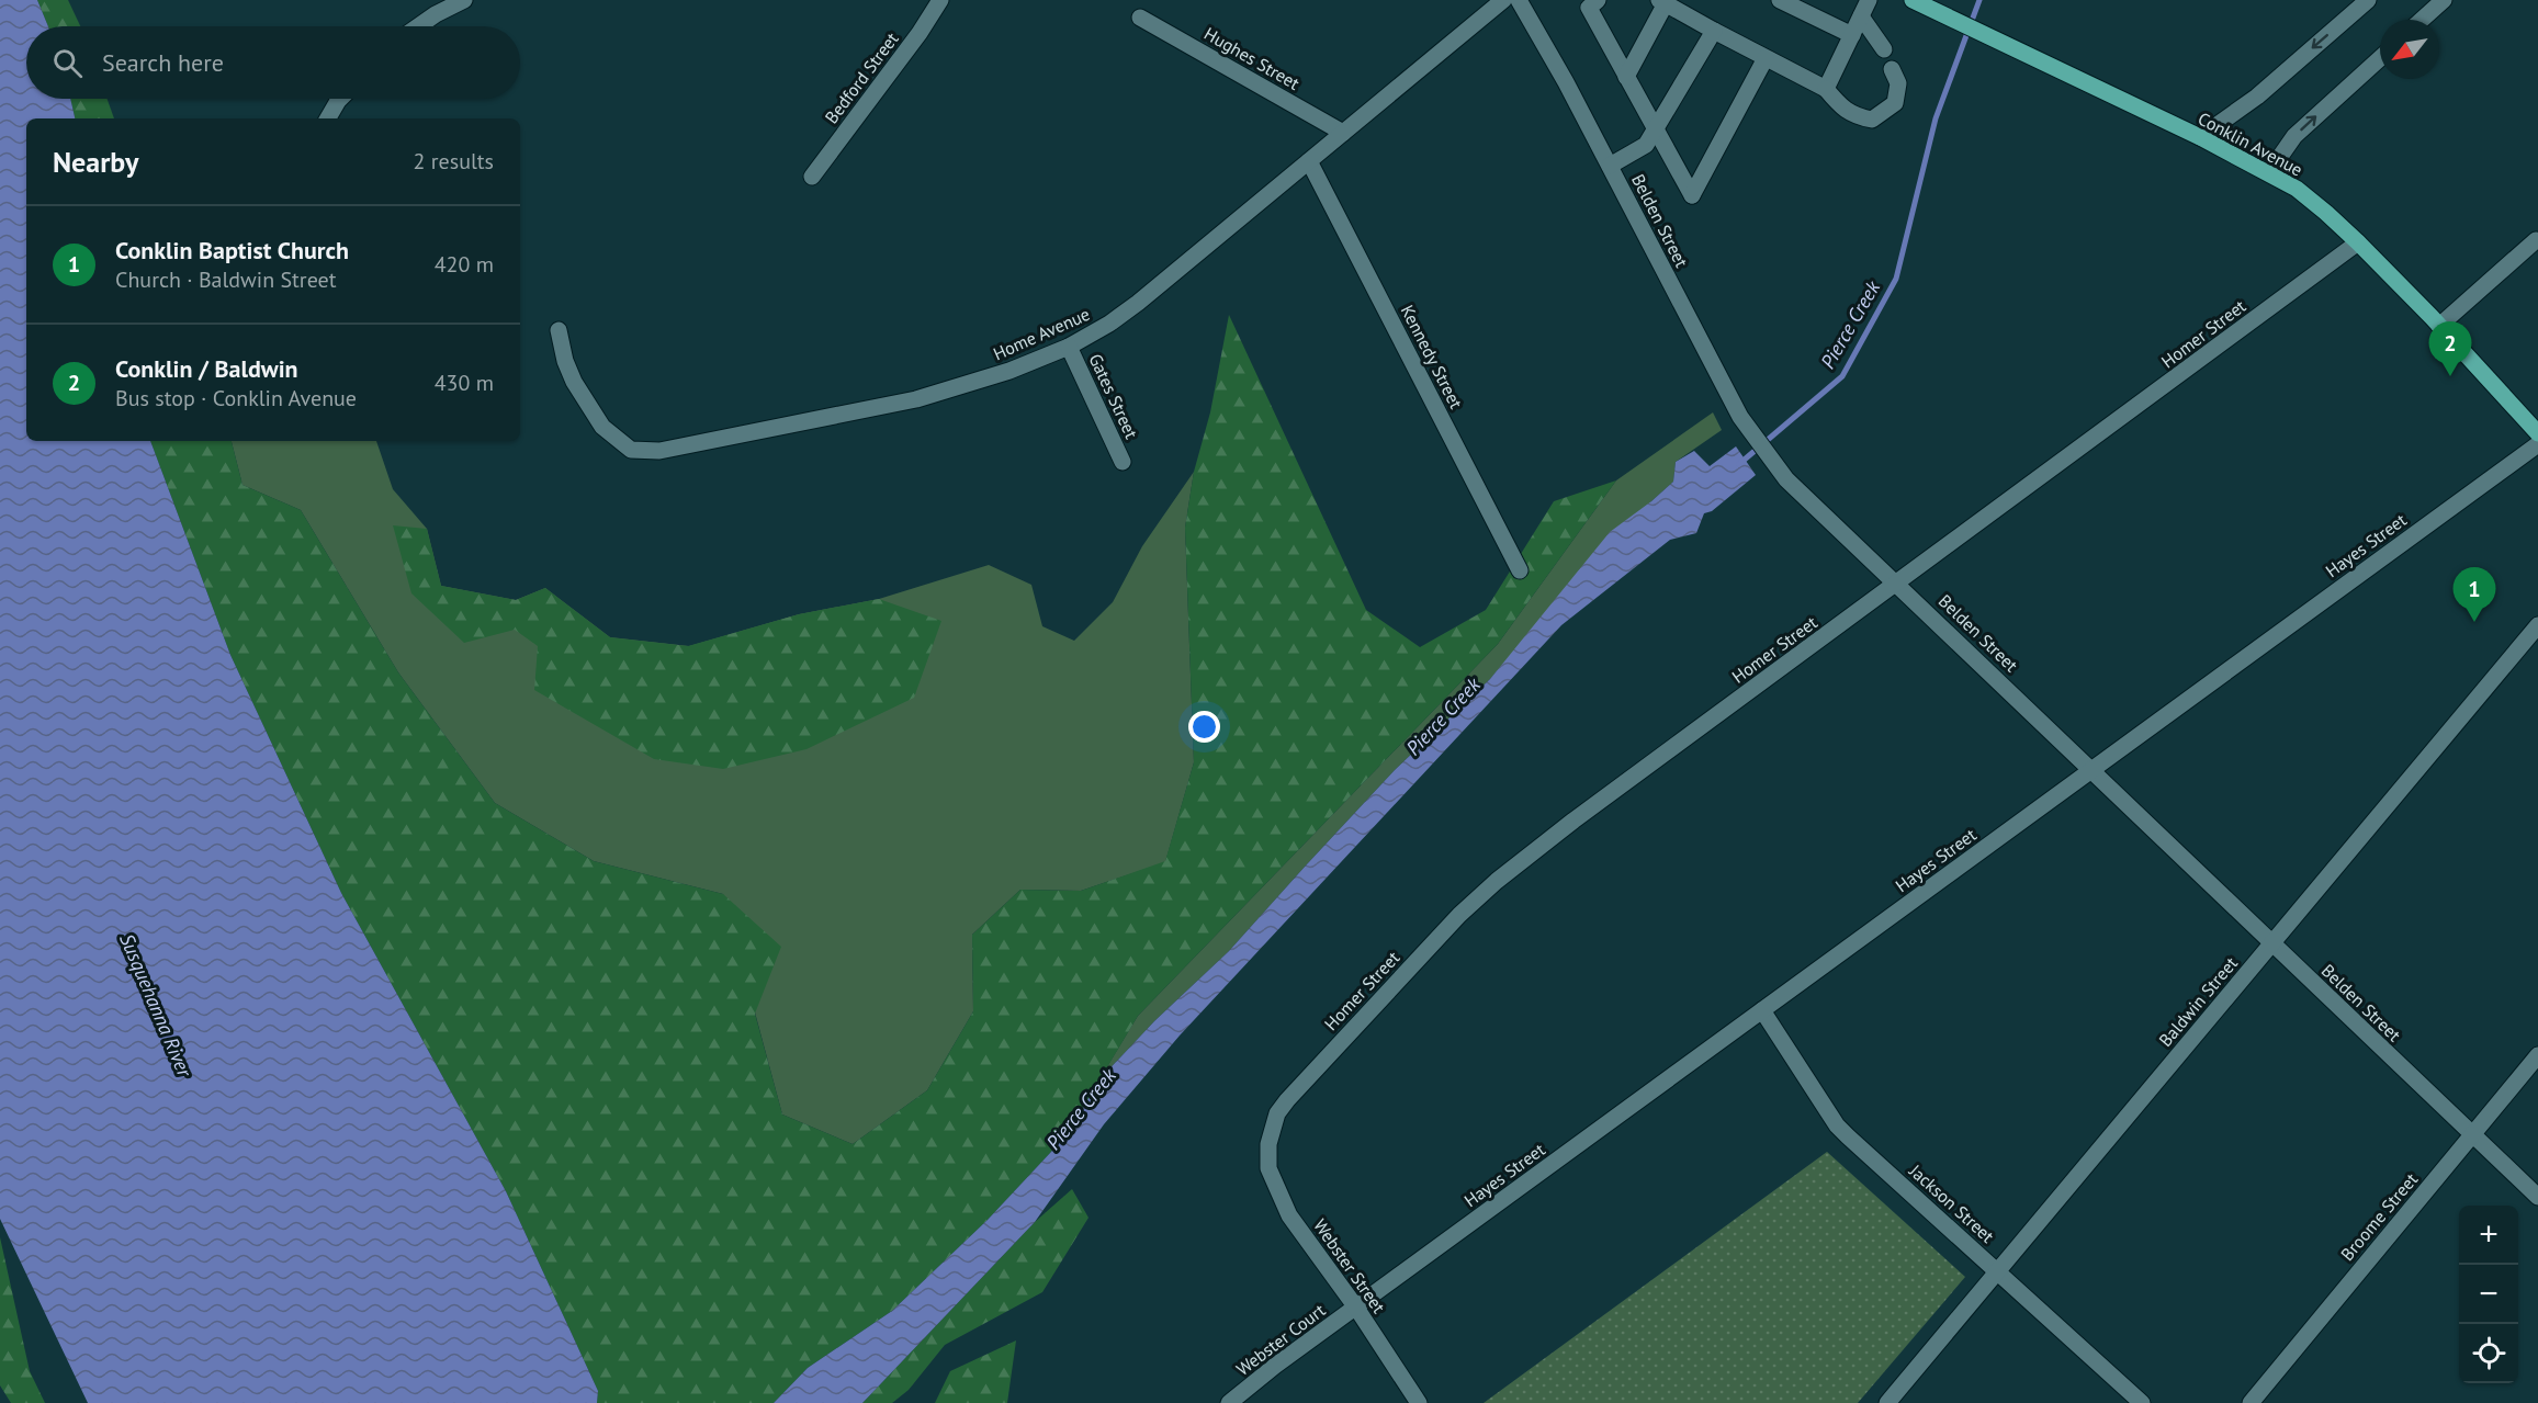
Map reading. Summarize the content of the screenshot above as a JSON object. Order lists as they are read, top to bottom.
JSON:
{
  "streets": {
    "main road": ["Conklin Avenue"],
    "street": [
      "Hughes Street",
      "Bedford Street",
      "Belden Street",
      "Home Avenue",
      "Homer Street",
      "Kennedy Street",
      "Gates Street",
      "Hayes Street",
      "Baldwin Street",
      "Jackson Street",
      "Broome Street",
      "Webster Street",
      "Webster Court"
    ]
  },
  "crossings": [
    ["Hughes Street", "Home Avenue"],
    ["Conklin Avenue", "Homer Street"],
    ["Belden Street", "Homer Street"],
    ["Belden Street", "Hayes Street"],
    ["Belden Street", "Baldwin Street"],
    ["Belden Street", "Broome Street"],
    ["Home Avenue", "Kennedy Street"],
    ["Home Avenue", "Gates Street"],
    ["Homer Street", "Webster Street"],
    ["Hayes Street", "Jackson Street"],
    ["Hayes Street", "Webster Street"],
    ["Hayes Street", "Webster Court"],
    ["Baldwin Street", "Jackson Street"],
    ["Webster Street", "Webster Court"]
  ],
  "water": ["Pierce Creek", "Susquehanna River"],
  "north": "bottom left",
  "page": {
    "search": "Search here",
    "heading": ["Nearby", "2 results"],
    "list": [
      {
        "mark": "1",
        "name": "Conklin Baptist Church",
        "note": "Church · Baldwin Street",
        "value": "420 m"
      },
      {
        "mark": "2",
        "name": "Conklin / Baldwin",
        "note": "Bus stop · Conklin Avenue",
        "value": "430 m"
      }
    ],
    "pins": ["2", "1"],
    "map_buttons": ["+", "−"]
  }
}
